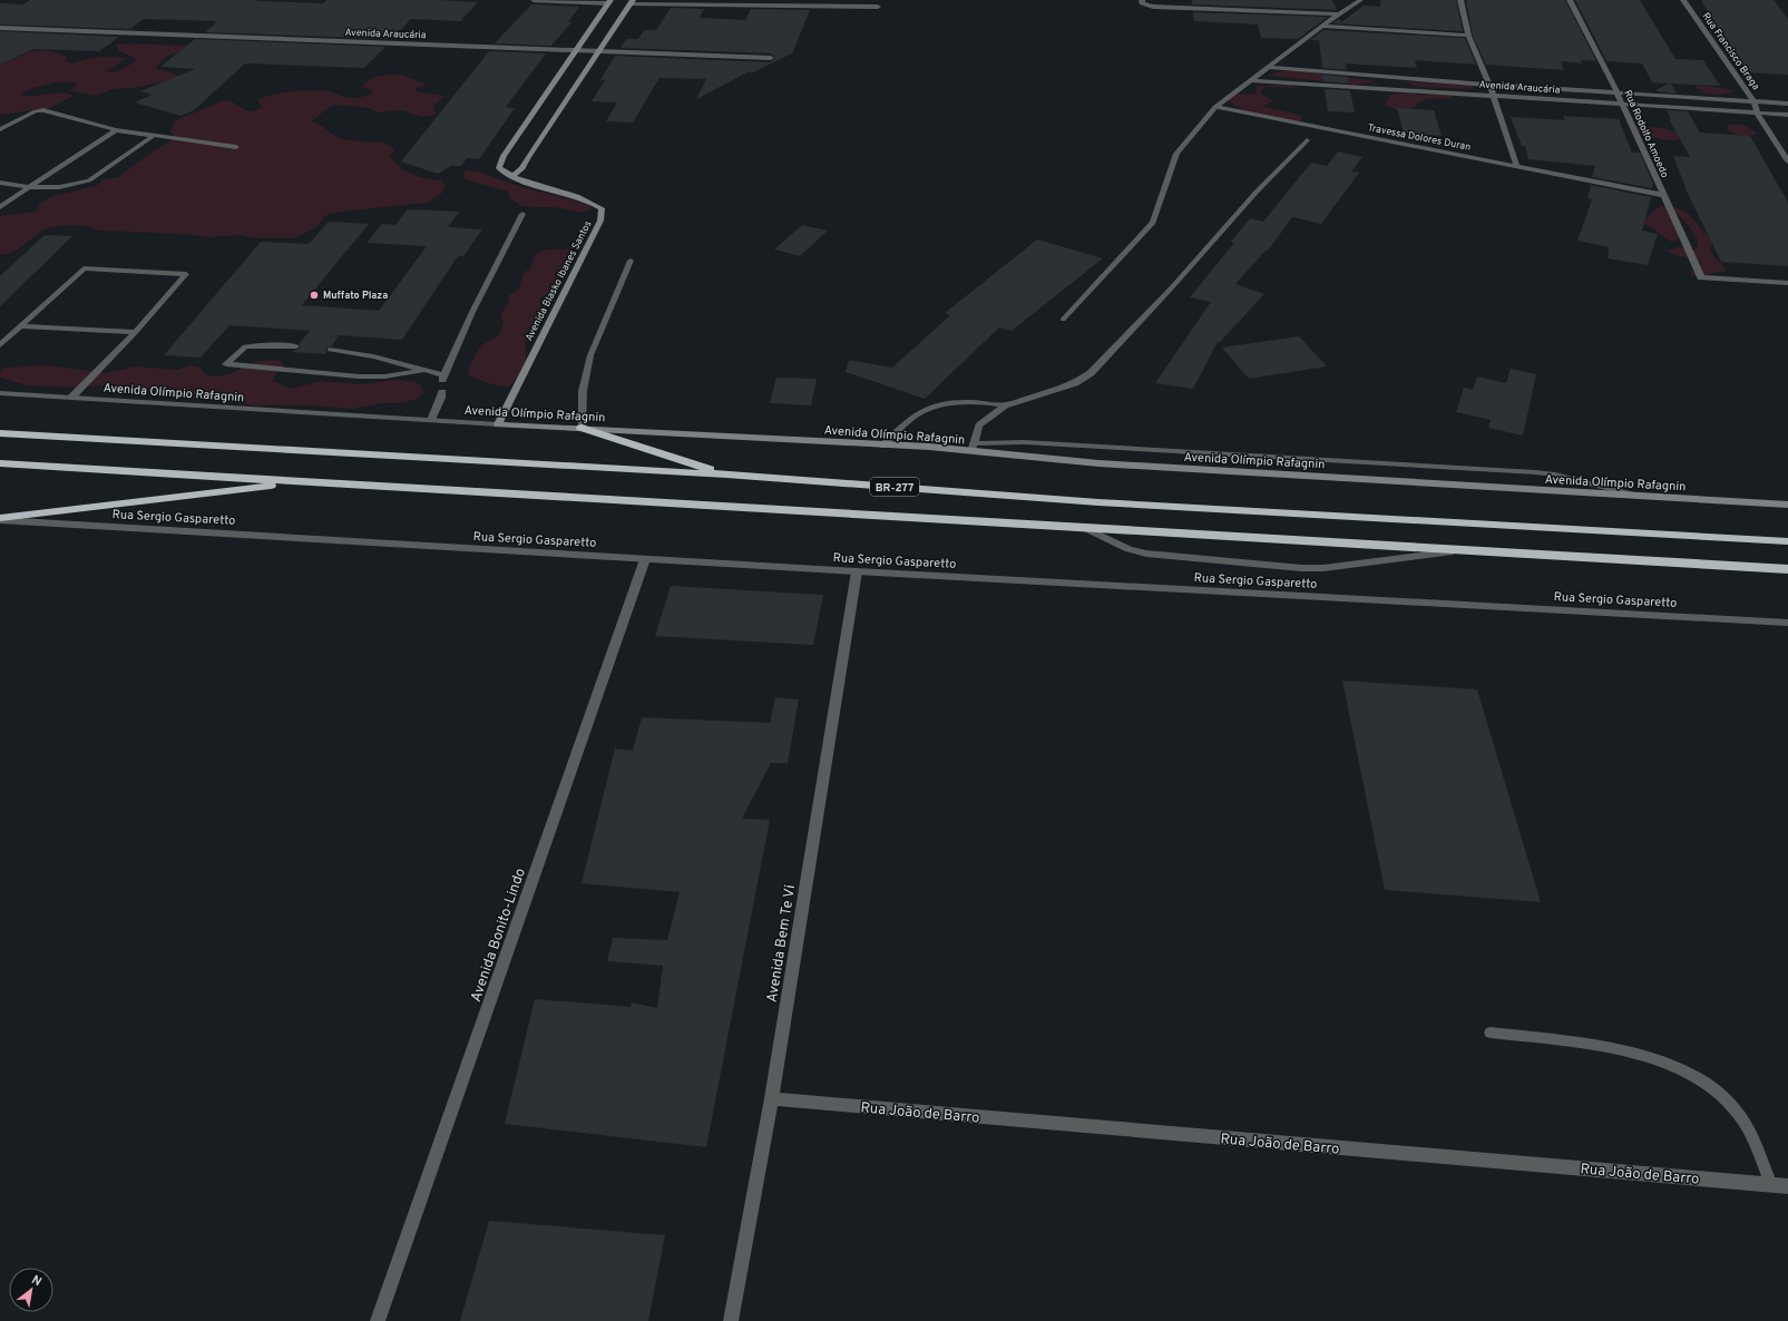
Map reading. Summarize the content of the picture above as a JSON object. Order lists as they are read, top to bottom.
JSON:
{
  "streets": {
    "highway": ["BR-277"],
    "main road": ["Avenida Blasko Ibanes Santos", "Avenida Olímpio Rafagnin"],
    "street": [
      "Avenida Araucária",
      "Rua Francisco Braga",
      "Rua Rodolfo Amoedo",
      "Travessa Dolores Duran",
      "Rua Sergio Gasparetto",
      "Avenida Bonito-Lindo",
      "Avenida Bem Te Vi",
      "Rua João de Barro"
    ]
  },
  "crossings": [
    ["Avenida Araucária", "Rua Francisco Braga"],
    ["Avenida Araucária", "Rua Rodolfo Amoedo"],
    ["Rua Rodolfo Amoedo", "Travessa Dolores Duran"],
    ["Avenida Blasko Ibanes Santos", "Avenida Olímpio Rafagnin"],
    ["Rua Sergio Gasparetto", "Avenida Bonito-Lindo"],
    ["Rua Sergio Gasparetto", "Avenida Bem Te Vi"],
    ["Avenida Bem Te Vi", "Rua João de Barro"]
  ],
  "places": ["Muffato Plaza"],
  "north": "top right"
}
